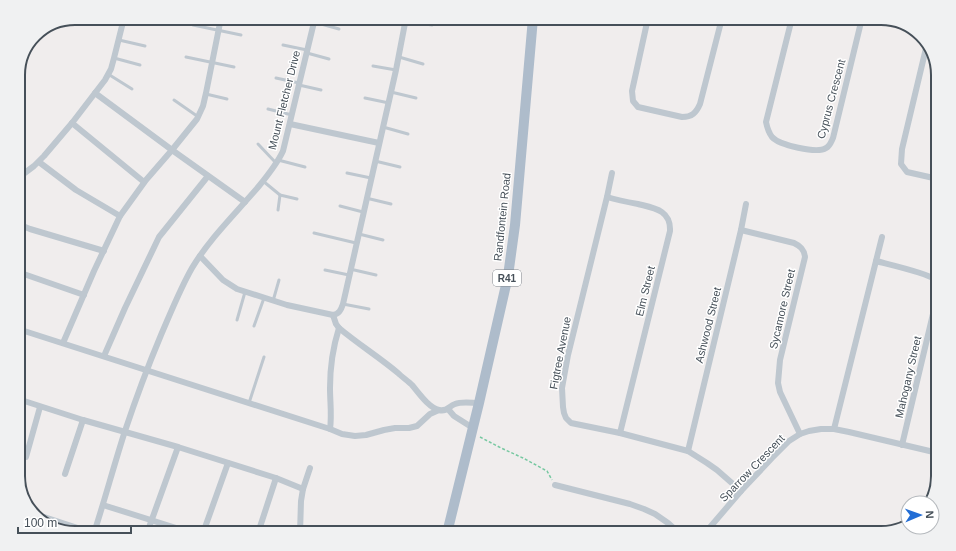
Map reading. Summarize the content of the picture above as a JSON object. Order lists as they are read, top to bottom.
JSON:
{
  "streets": {
    "main road": ["Randfontein Road", "R41"],
    "street": [
      "Cyprus Crescent",
      "Mount Fletcher Drive",
      "Elm Street",
      "Sycamore Street",
      "Ashwood Street",
      "Figtree Avenue",
      "Mahogany Street",
      "Sparrow Crescent"
    ]
  },
  "crossings": [
    ["Elm Street", "Figtree Avenue"],
    ["Sycamore Street", "Ashwood Street"],
    ["Sycamore Street", "Sparrow Crescent"],
    ["Ashwood Street", "Figtree Avenue"],
    ["Figtree Avenue", "Sparrow Crescent"],
    ["Mahogany Street", "Sparrow Crescent"]
  ],
  "scale_bar": "100 m",
  "north": "right"
}
